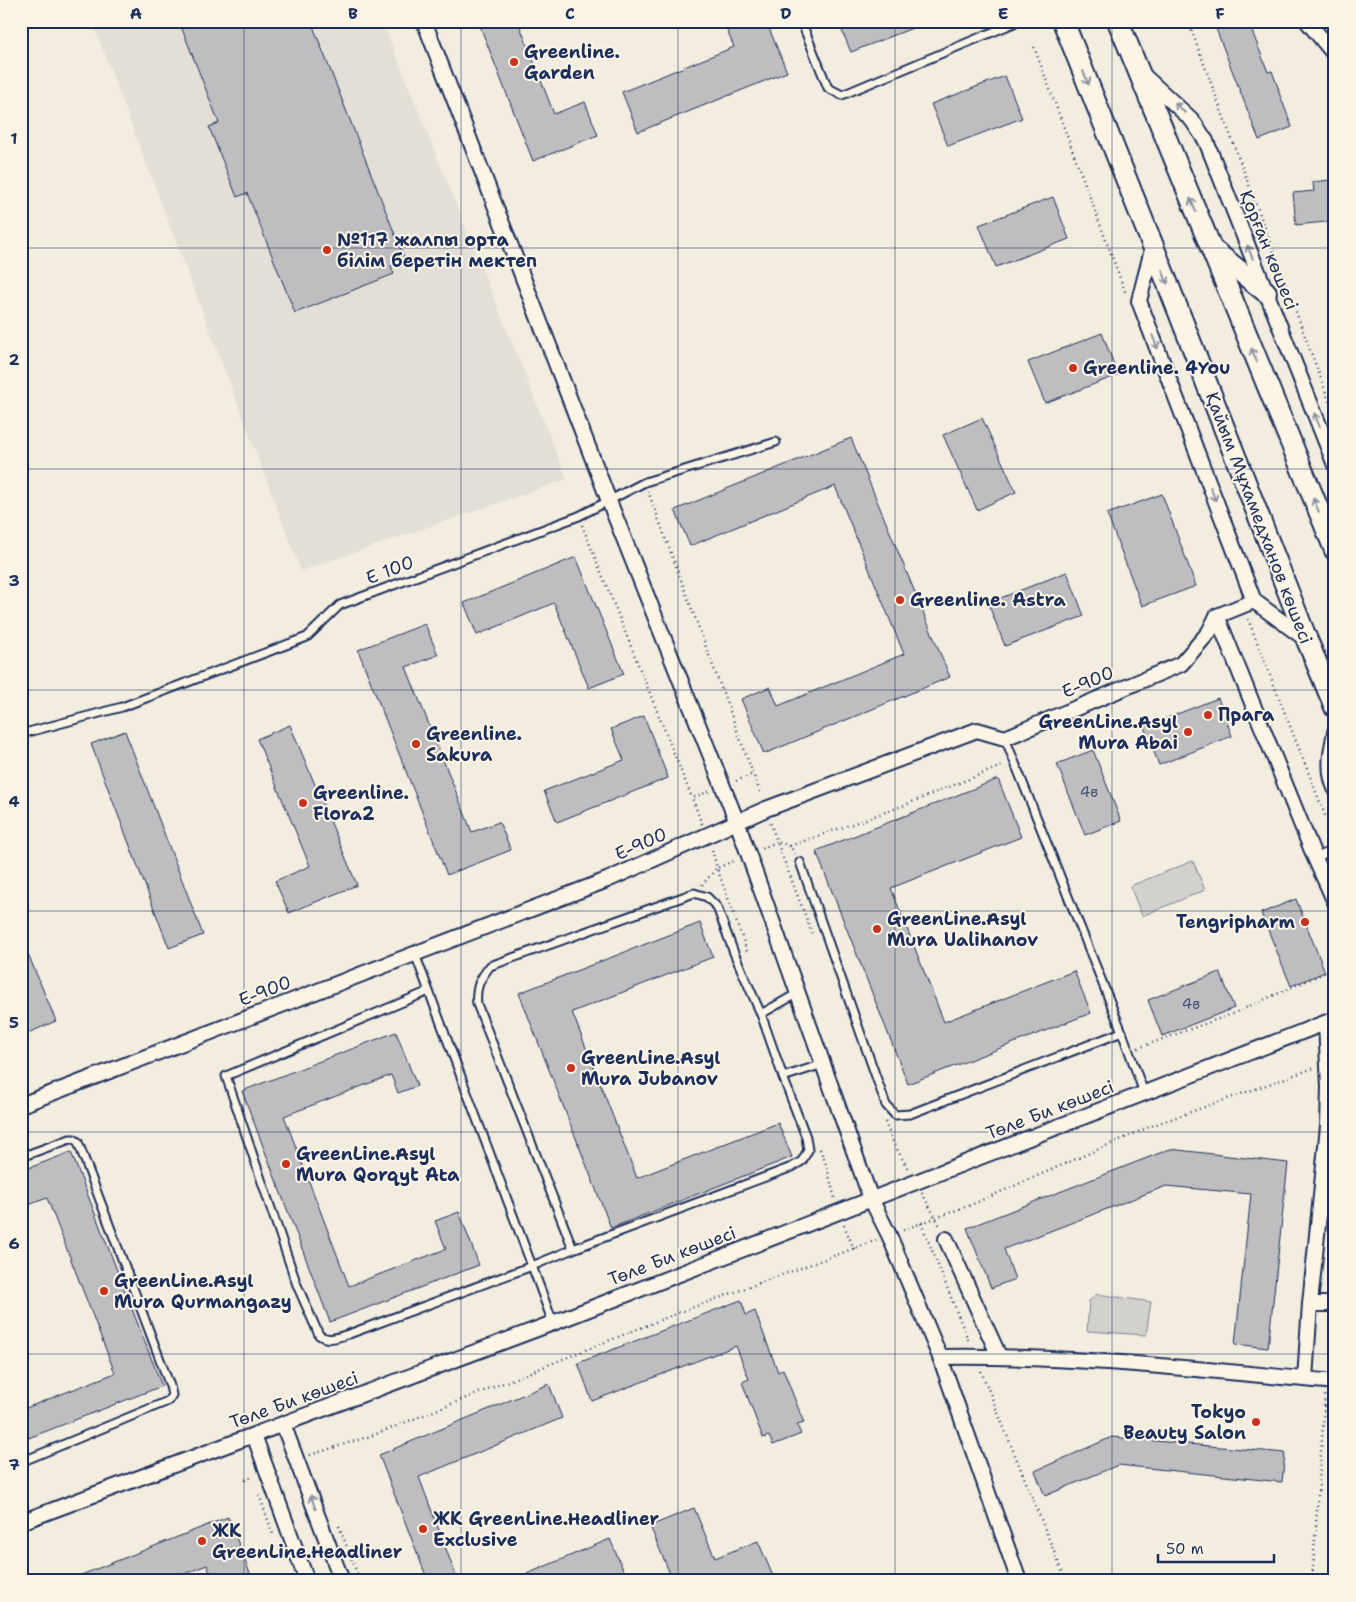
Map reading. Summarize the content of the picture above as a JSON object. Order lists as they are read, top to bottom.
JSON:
{
  "streets": {
    "main road": ["Қайым Мұхамедханов көшесі"],
    "street": ["Қорған көшесі", "E-900", "Төле Би көшесі"],
    "lane": ["E 100"]
  },
  "places": [
    "Greenline. Garden",
    "№117 жалпы орта білім беретін мектеп",
    "Greenline. 4You",
    "Greenline. Astra",
    "Прага",
    "GreenLine.Asyl Mura Abai",
    "Greenline. Sakura",
    "Greenline. Flora2",
    "Tengripharm",
    "GreenLine.Asyl Mura Ualihanov",
    "GreenLine.Asyl Mura Jubanov",
    "GreenLine.Asyl Mura Qorqyt Ata",
    "GreenLine.Asyl Mura Qurmangazy",
    "Tokyo Beauty Salon",
    "ЖК GreenLine.Headliner Exclusive",
    "ЖК GreenLine.Headliner"
  ],
  "house_numbers": ["4в", "4в"],
  "scale_bar": "50 m",
  "grid": {
    "columns": [
      "A",
      "B",
      "C",
      "D",
      "E",
      "F"
    ],
    "rows": [
      "1",
      "2",
      "3",
      "4",
      "5",
      "6",
      "7"
    ]
  }
}
